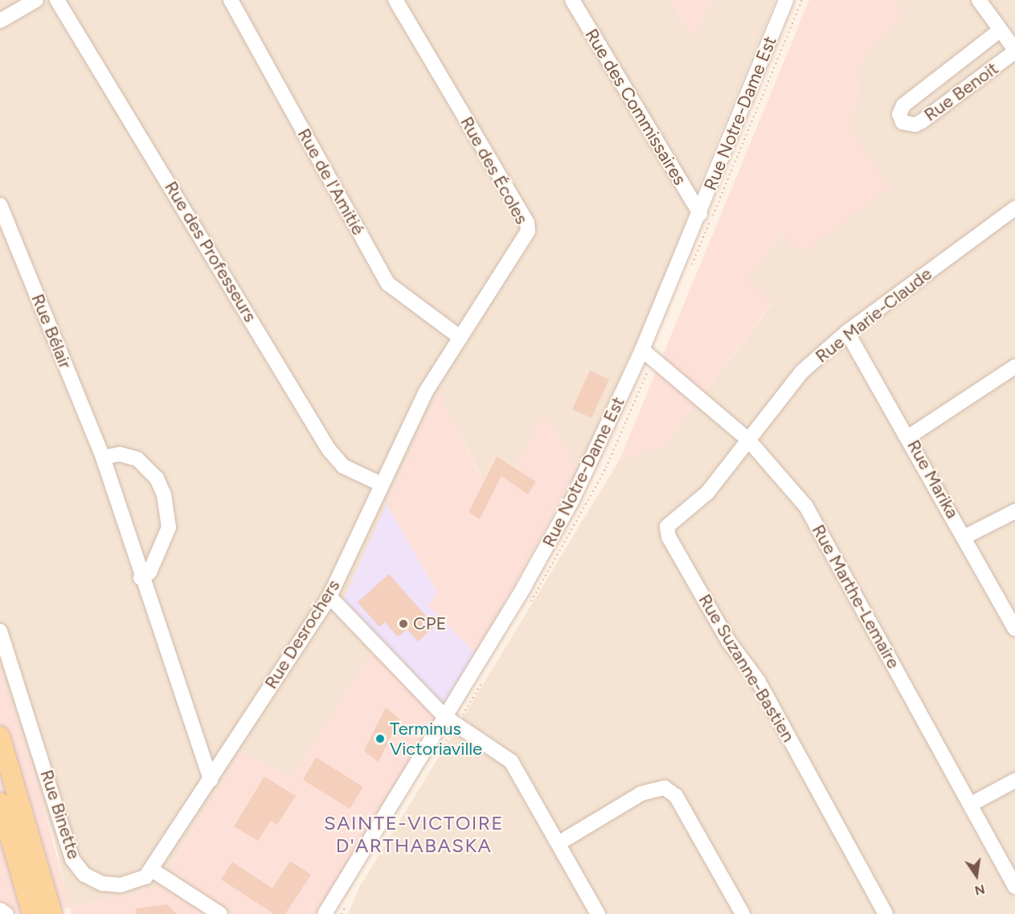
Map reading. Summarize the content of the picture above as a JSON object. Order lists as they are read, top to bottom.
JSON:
{
  "streets": {
    "street": [
      "Rue Benoit",
      "Rue des Commissaires",
      "Rue Notre-Dame Est",
      "Rue des Écoles",
      "Rue de l'Amitié",
      "Rue des Professeurs",
      "Rue Marie-Claude",
      "Rue Bélair",
      "Rue Marika",
      "Rue Marthe-Lemaire",
      "Rue Desrochers",
      "Rue Suzanne-Bastien",
      "Rue Binette"
    ]
  },
  "crossings": [
    ["Rue des Commissaires", "Rue Notre-Dame Est"],
    ["Rue Notre-Dame Est", "Rue Marthe-Lemaire"],
    ["Rue des Écoles", "Rue de l'Amitié"],
    ["Rue des Écoles", "Rue Desrochers"],
    ["Rue de l'Amitié", "Rue Desrochers"],
    ["Rue des Professeurs", "Rue Desrochers"],
    ["Rue Marie-Claude", "Rue Marika"],
    ["Rue Marie-Claude", "Rue Marthe-Lemaire"],
    ["Rue Marie-Claude", "Rue Suzanne-Bastien"],
    ["Rue Bélair", "Rue Desrochers"],
    ["Rue Marthe-Lemaire", "Rue Suzanne-Bastien"],
    ["Rue Desrochers", "Rue Binette"]
  ],
  "districts": ["SAINTE-VICTOIRE D'ARTHABASKA"],
  "places": ["CPE", "Terminus Victoriaville"],
  "north": "bottom"
}
